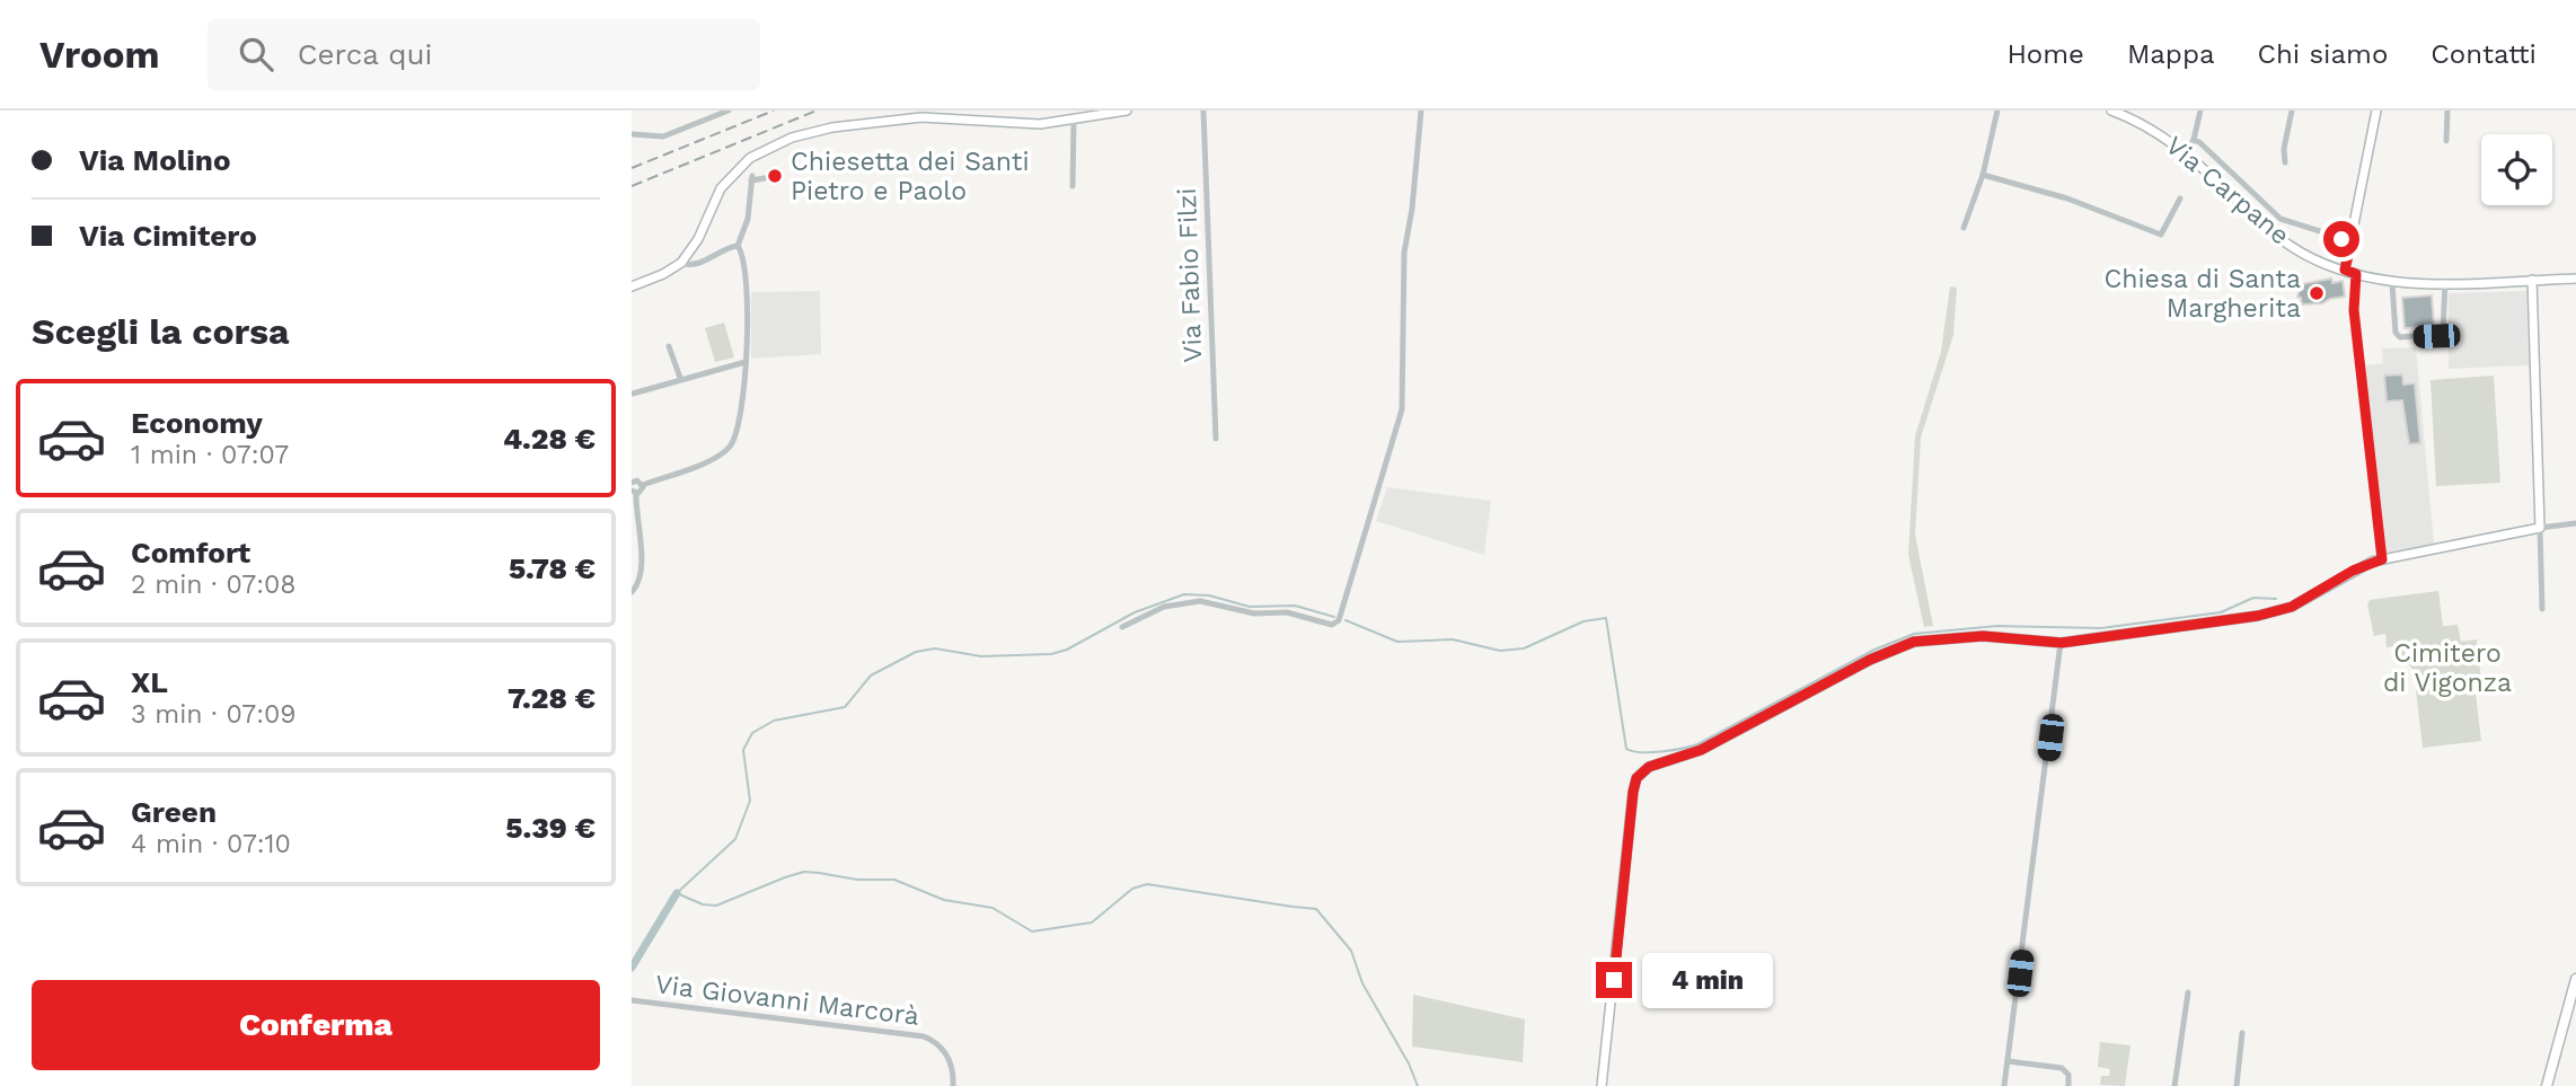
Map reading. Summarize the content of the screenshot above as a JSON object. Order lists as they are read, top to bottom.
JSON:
{
  "streets": {
    "street": ["Via Carpane", "Via Fabio Filzi", "Via Giovanni Marcorà"]
  },
  "parks": ["Cimitero di Vigonza"],
  "places": ["Chiesetta dei Santi Pietro e Paolo", "Chiesa di Santa Margherita"],
  "page": {
    "header": "Vroom",
    "search": "Cerca qui",
    "nav": [
      "Home",
      "Mappa",
      "Chi siamo",
      "Contatti"
    ],
    "banner": ["Via Molino", "Via Cimitero"],
    "heading": "Scegli la corsa",
    "list": [
      {
        "name": "Economy",
        "note": "1 min · 07:07",
        "value": "4.28 €"
      },
      {
        "name": "Comfort",
        "note": "2 min · 07:08",
        "value": "5.78 €"
      },
      {
        "name": "XL",
        "note": "3 min · 07:09",
        "value": "7.28 €"
      },
      {
        "name": "Green",
        "note": "4 min · 07:10",
        "value": "5.39 €"
      }
    ],
    "bubble": "4 min",
    "buttons": "Conferma"
  }
}
